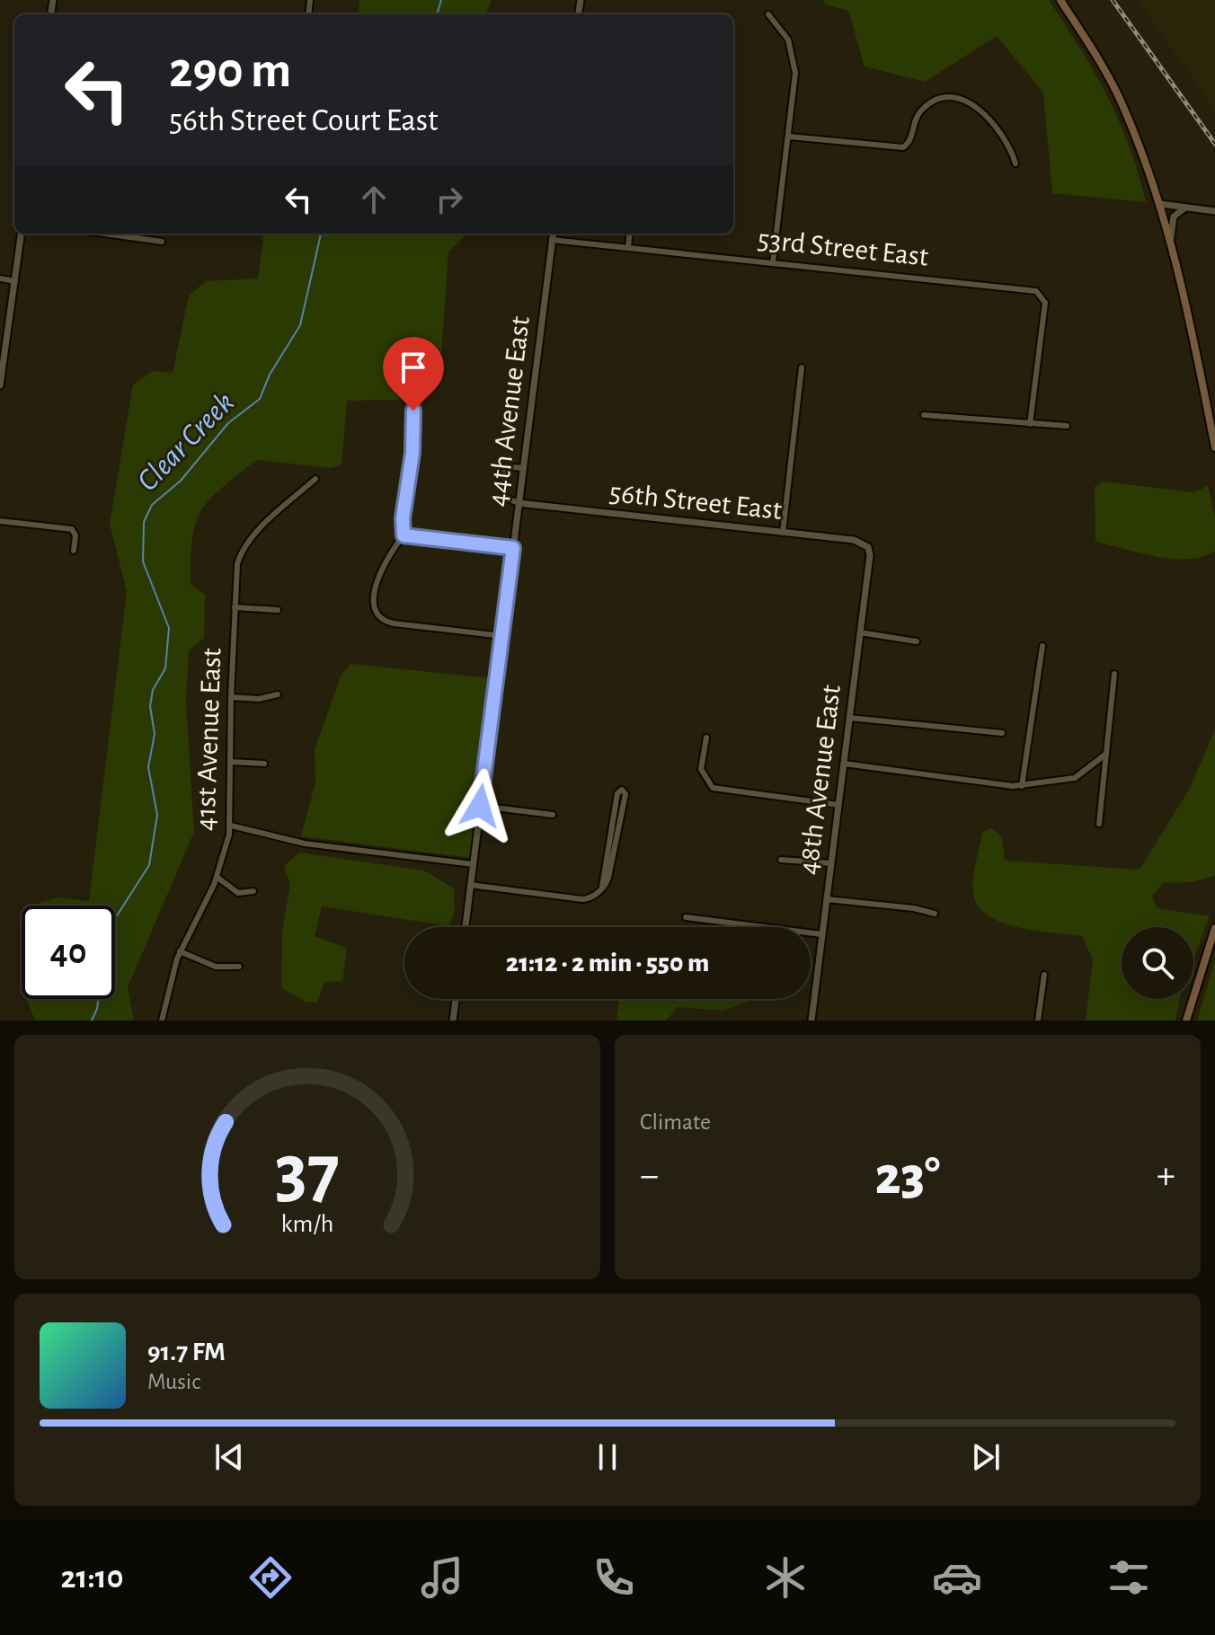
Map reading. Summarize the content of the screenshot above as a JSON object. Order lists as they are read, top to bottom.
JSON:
{
  "streets": {
    "street": [
      "53rd Street East",
      "44th Avenue East",
      "56th Street East",
      "41st Avenue East",
      "48th Avenue East"
    ]
  },
  "crossings": [
    ["53rd Street East", "44th Avenue East"],
    ["44th Avenue East", "56th Street East"],
    ["56th Street East", "48th Avenue East"]
  ],
  "water": ["Clear Creek"],
  "page": {
    "turn": ["290 m", "56th Street Court East"],
    "limit": "40",
    "trip": "21:12 · 2 min · 550 m",
    "tile": "Climate",
    "heat": ["−", "23°", "+"],
    "song": ["91.7 FM", "Music"],
    "tabs": "21:10",
    "gauge": ["37", "km/h"]
  }
}
